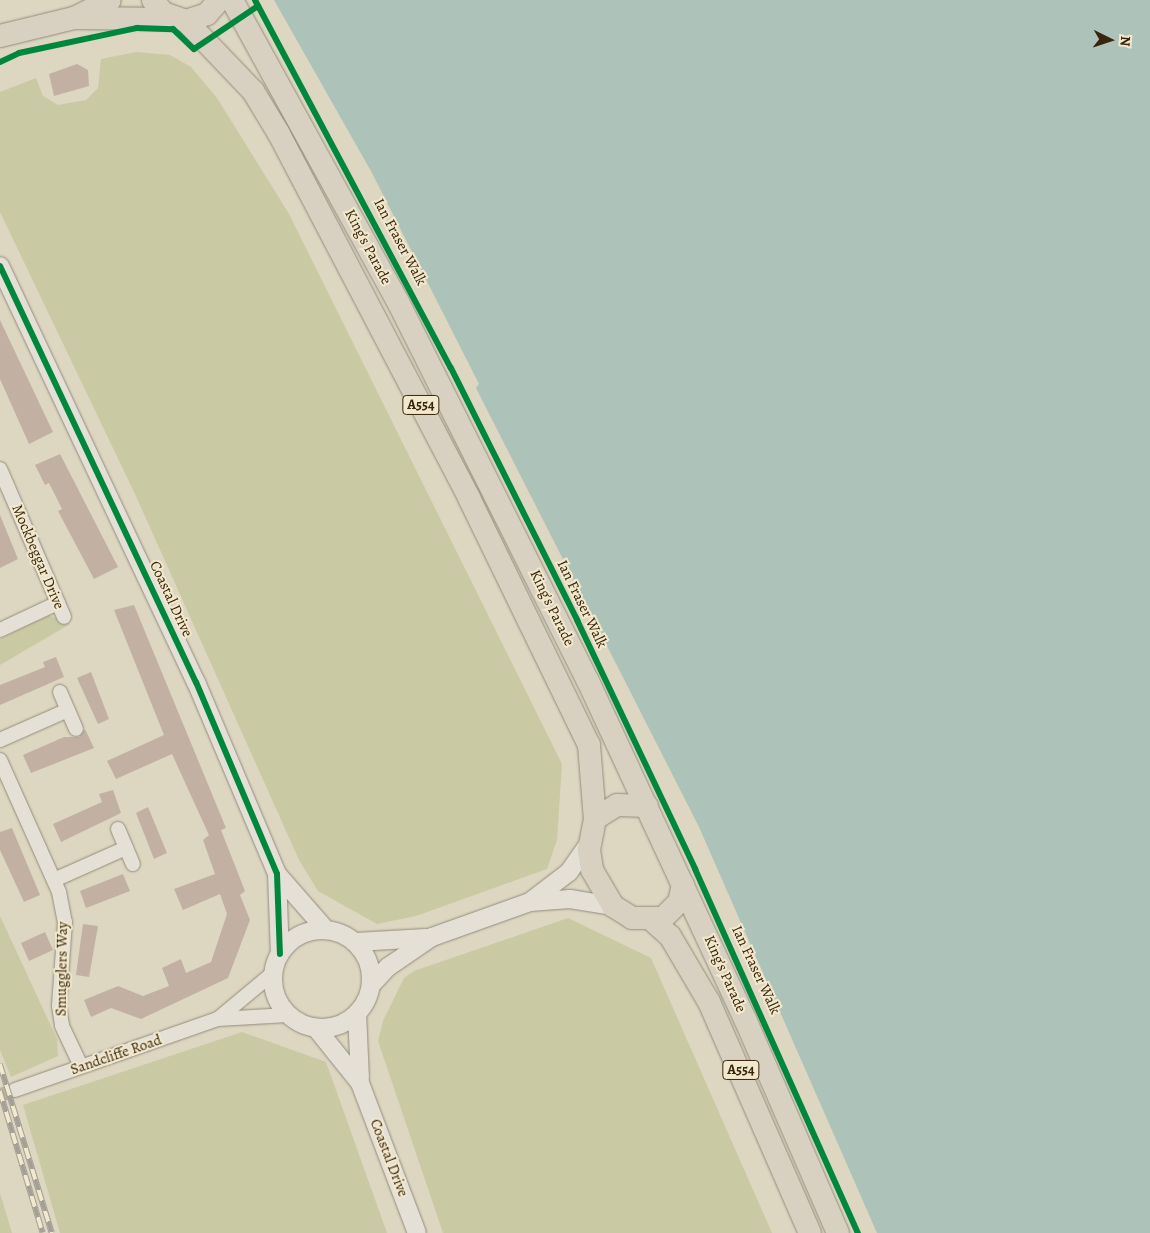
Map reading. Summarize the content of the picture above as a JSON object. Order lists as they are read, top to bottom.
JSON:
{
  "streets": {
    "main road": ["King's Parade", "A554"],
    "street": [
      "Mockbeggar Drive",
      "Coastal Drive",
      "Smugglers Way",
      "Sandcliffe Road"
    ],
    "cycle path": ["Ian Fraser Walk"]
  },
  "crossings": [
    ["King's Parade", "A554"],
    ["Coastal Drive", "Sandcliffe Road"],
    ["Smugglers Way", "Sandcliffe Road"]
  ],
  "north": "right"
}
